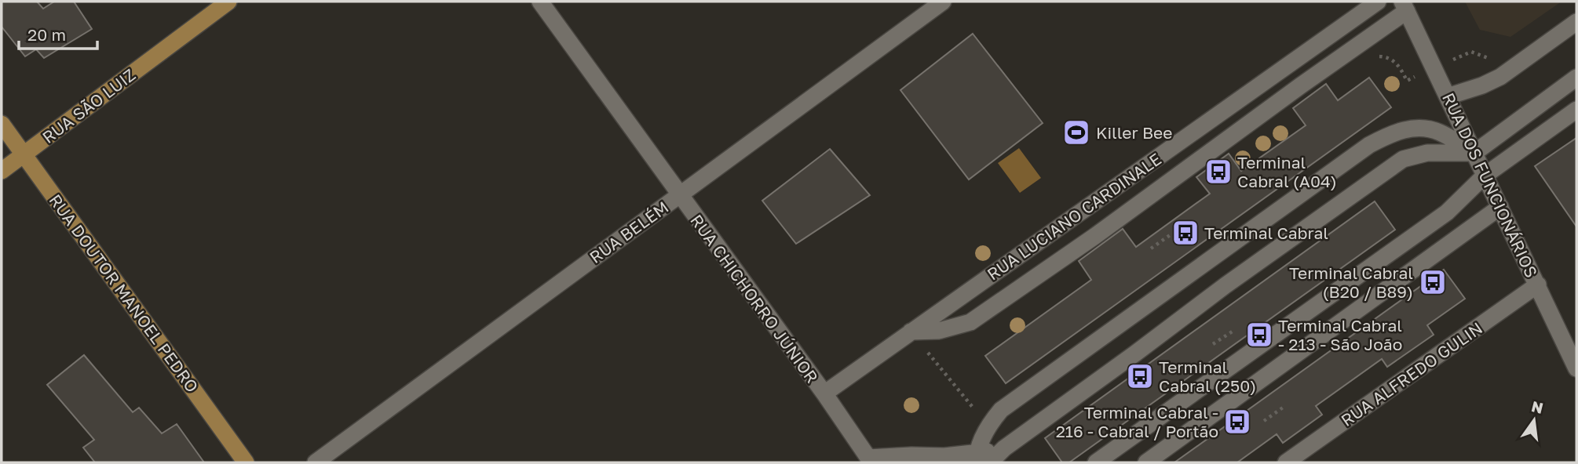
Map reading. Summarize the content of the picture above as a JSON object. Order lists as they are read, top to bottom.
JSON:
{
  "streets": {
    "main road": ["RUA SÃO LUIZ", "RUA DOUTOR MANOEL PEDRO"],
    "street": [
      "RUA DOS FUNCIONÁRIOS",
      "RUA LUCIANO CARDINALE",
      "RUA BELÉM",
      "RUA CHICHORRO JÚNIOR",
      "RUA ALFREDO GULIN"
    ]
  },
  "crossings": [
    ["RUA SÃO LUIZ", "RUA DOUTOR MANOEL PEDRO"],
    ["RUA DOS FUNCIONÁRIOS", "RUA ALFREDO GULIN"],
    ["RUA LUCIANO CARDINALE", "RUA CHICHORRO JÚNIOR"],
    ["RUA BELÉM", "RUA CHICHORRO JÚNIOR"]
  ],
  "places": {
    "sports": ["Killer Bee"],
    "bus stop": [
      "Terminal Cabral (A04)",
      "Terminal Cabral",
      "Terminal Cabral (B20 / B89)",
      "Terminal Cabral - 213 - São João",
      "Terminal Cabral (250)",
      "Terminal Cabral - 216 - Cabral / Portão"
    ]
  },
  "scale_bar": "20 m",
  "north": "top"
}
